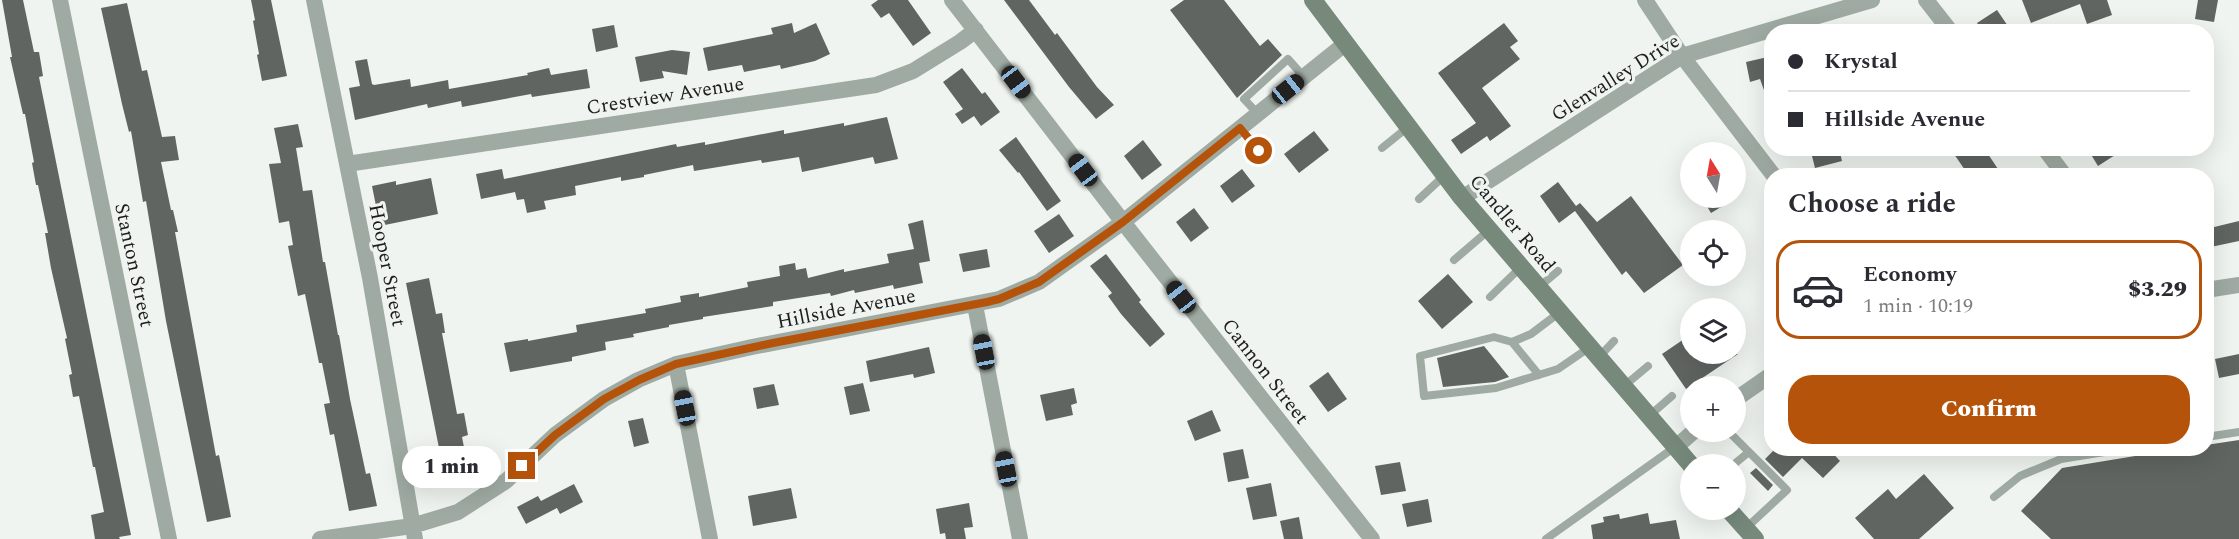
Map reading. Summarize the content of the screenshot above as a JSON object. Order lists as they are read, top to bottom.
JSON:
{
  "streets": {
    "main road": ["Candler Road"],
    "street": [
      "Glenvalley Drive",
      "Crestview Avenue",
      "Stanton Street",
      "Hooper Street",
      "Hillside Avenue",
      "Cannon Street"
    ]
  },
  "crossings": [
    ["Glenvalley Drive", "Candler Road"],
    ["Crestview Avenue", "Hooper Street"],
    ["Crestview Avenue", "Cannon Street"],
    ["Candler Road", "Hillside Avenue"],
    ["Hooper Street", "Hillside Avenue"],
    ["Hillside Avenue", "Cannon Street"]
  ],
  "north": "top",
  "page": {
    "banner": ["Krystal", "Hillside Avenue"],
    "map_buttons": ["+", "−"],
    "heading": "Choose a ride",
    "list": [
      {
        "name": "Economy",
        "note": "1 min · 10:19",
        "value": "$3.29"
      }
    ],
    "buttons": "Confirm",
    "bubble": "1 min"
  }
}
